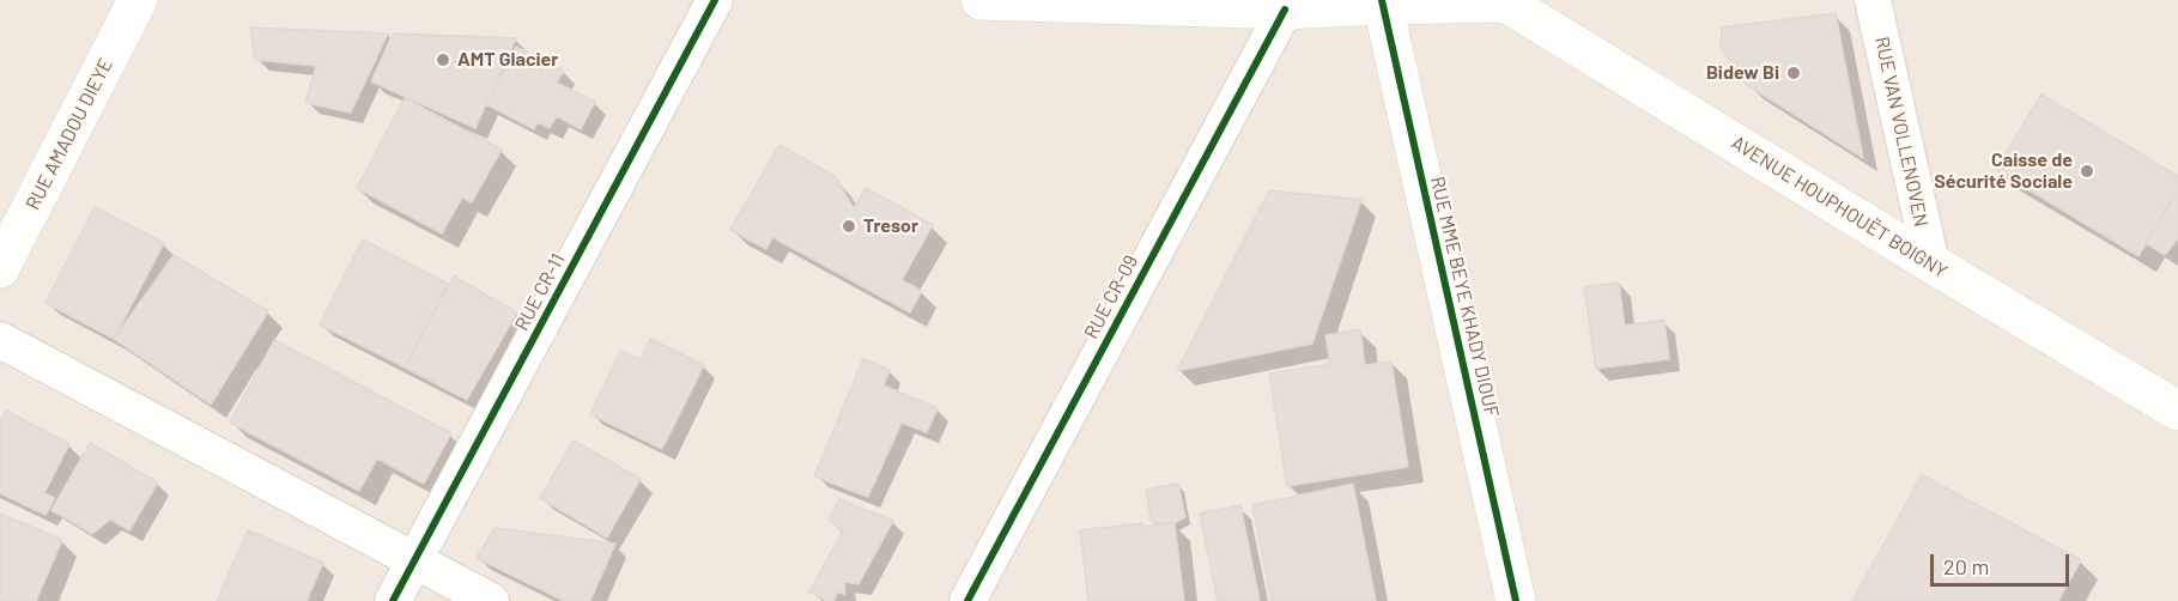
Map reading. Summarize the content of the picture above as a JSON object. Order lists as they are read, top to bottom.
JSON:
{
  "streets": {
    "street": [
      "RUE VAN VOLLENOVEN",
      "RUE AMADOU DIEYE",
      "AVENUE HOUPHOUËT BOIGNY",
      "RUE CR-11",
      "RUE CR-09",
      "RUE MME BEYE KHADY DIOUF"
    ]
  },
  "crossings": [
    ["RUE VAN VOLLENOVEN", "AVENUE HOUPHOUËT BOIGNY"]
  ],
  "places": [
    "AMT Glacier",
    "Bidew Bi",
    "Caisse de Sécurité Sociale",
    "Tresor"
  ],
  "scale_bar": "20 m"
}
